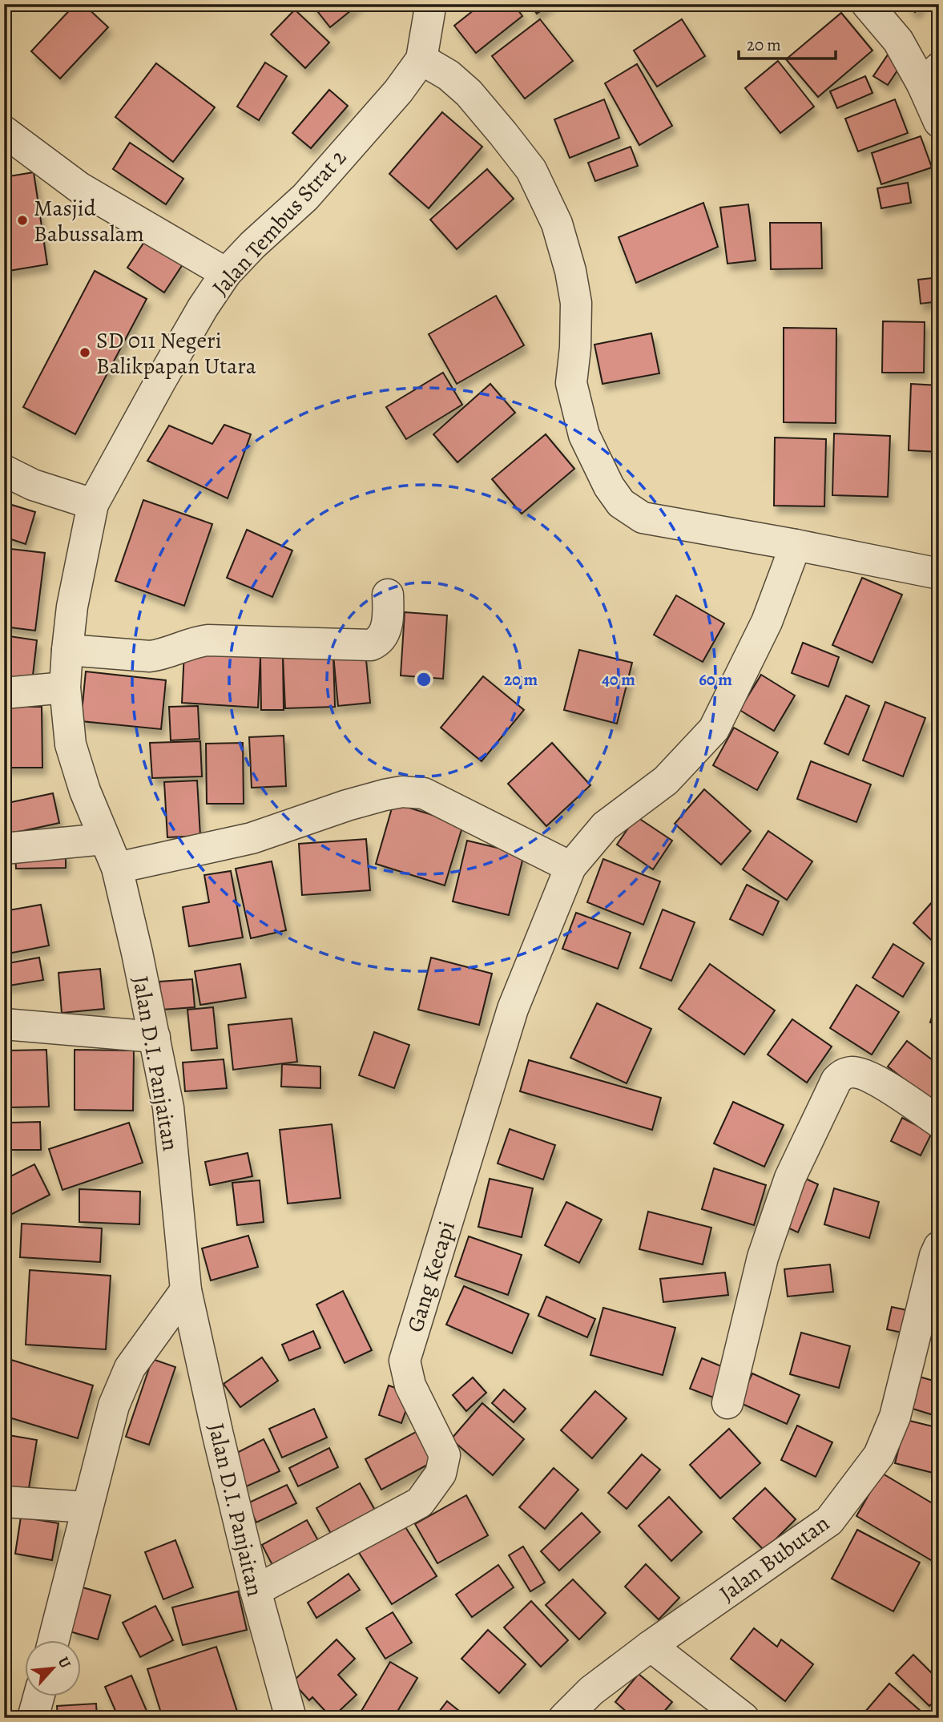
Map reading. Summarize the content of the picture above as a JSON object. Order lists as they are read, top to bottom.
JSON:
{
  "streets": {
    "street": [
      "Jalan Tembus Strat 2",
      "Jalan D.I. Panjaitan",
      "Gang Kecapi",
      "Jalan Bubutan"
    ]
  },
  "crossings": [
    ["Jalan Tembus Strat 2", "Jalan D.I. Panjaitan"],
    ["Jalan D.I. Panjaitan", "Gang Kecapi"]
  ],
  "places": ["Masjid Babussalam", "SD 011 Negeri Balikpapan Utara"],
  "scale_bar": "20 m",
  "north": "top right",
  "rings": ["20 m", "40 m", "60 m"]
}
